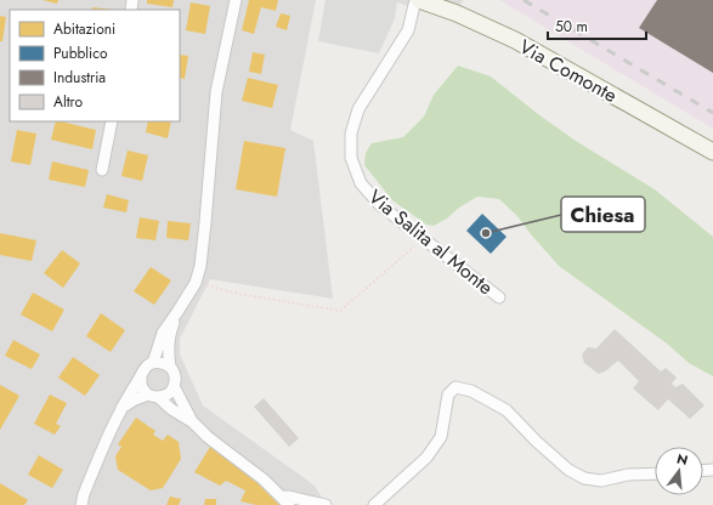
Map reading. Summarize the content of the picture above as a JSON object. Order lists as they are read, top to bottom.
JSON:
{
  "streets": {
    "street": ["Via Comonte", "Via Salita al Monte"]
  },
  "crossings": [
    ["Via Comonte", "Via Salita al Monte"]
  ],
  "places": ["Chiesa"],
  "legend": [
    "Abitazioni",
    "Pubblico",
    "Industria",
    "Altro"
  ],
  "scale_bar": "50 m",
  "north": "top"
}
